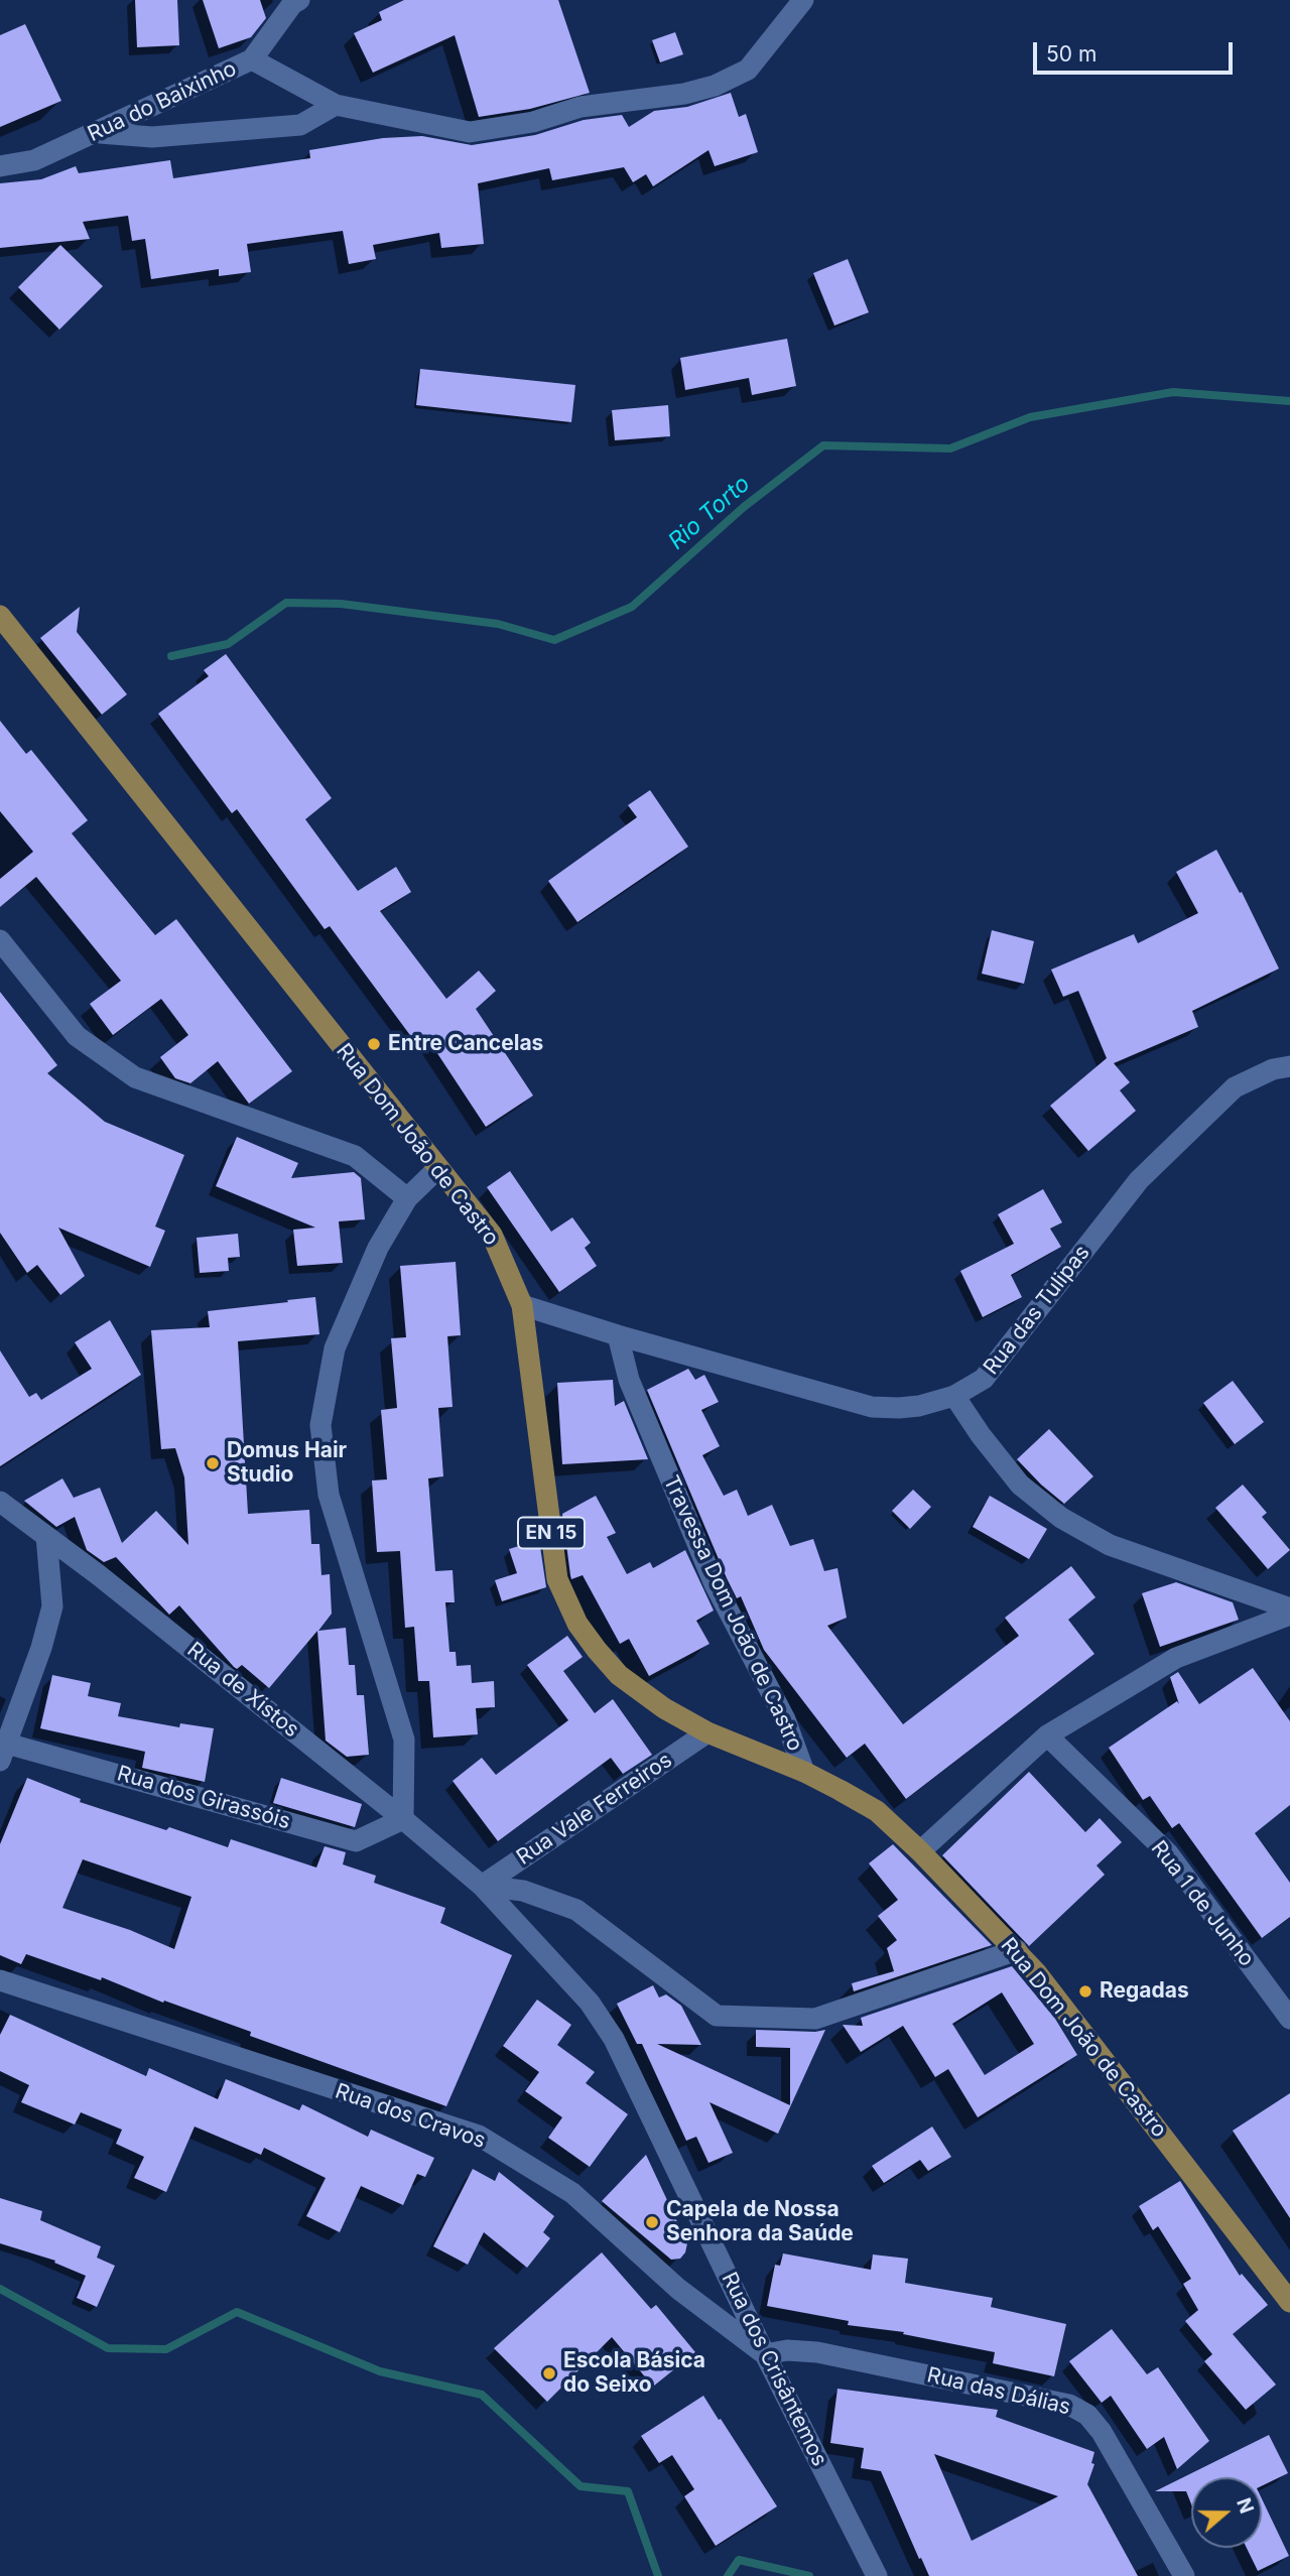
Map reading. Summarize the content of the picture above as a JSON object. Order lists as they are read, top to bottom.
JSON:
{
  "streets": {
    "main road": ["Rua Dom João de Castro", "EN 15"],
    "street": [
      "Rua do Baixinho",
      "Rua das Tulipas",
      "Travessa Dom João de Castro",
      "Rua de Xistos",
      "Rua dos Girassóis",
      "Rua Vale Ferreiros",
      "Rua 1 de Junho",
      "Rua dos Cravos",
      "Rua dos Crisântemos",
      "Rua das Dálias"
    ]
  },
  "crossings": [
    ["Rua Dom João de Castro", "Rua das Tulipas"],
    ["Rua Dom João de Castro", "Travessa Dom João de Castro"],
    ["Rua Dom João de Castro", "Rua Vale Ferreiros"],
    ["Rua das Tulipas", "Travessa Dom João de Castro"],
    ["Rua de Xistos", "Rua dos Girassóis"],
    ["Rua de Xistos", "Rua Vale Ferreiros"],
    ["Rua de Xistos", "Rua dos Crisântemos"],
    ["Rua Vale Ferreiros", "Rua dos Crisântemos"],
    ["Rua dos Cravos", "Rua dos Crisântemos"],
    ["Rua dos Cravos", "Rua das Dálias"],
    ["Rua dos Crisântemos", "Rua das Dálias"]
  ],
  "water": ["Rio Torto"],
  "places": [
    "Entre Cancelas",
    "Domus Hair Studio",
    "Regadas",
    "Capela de Nossa Senhora da Saúde",
    "Escola Básica do Seixo"
  ],
  "scale_bar": "50 m",
  "north": "right"
}
